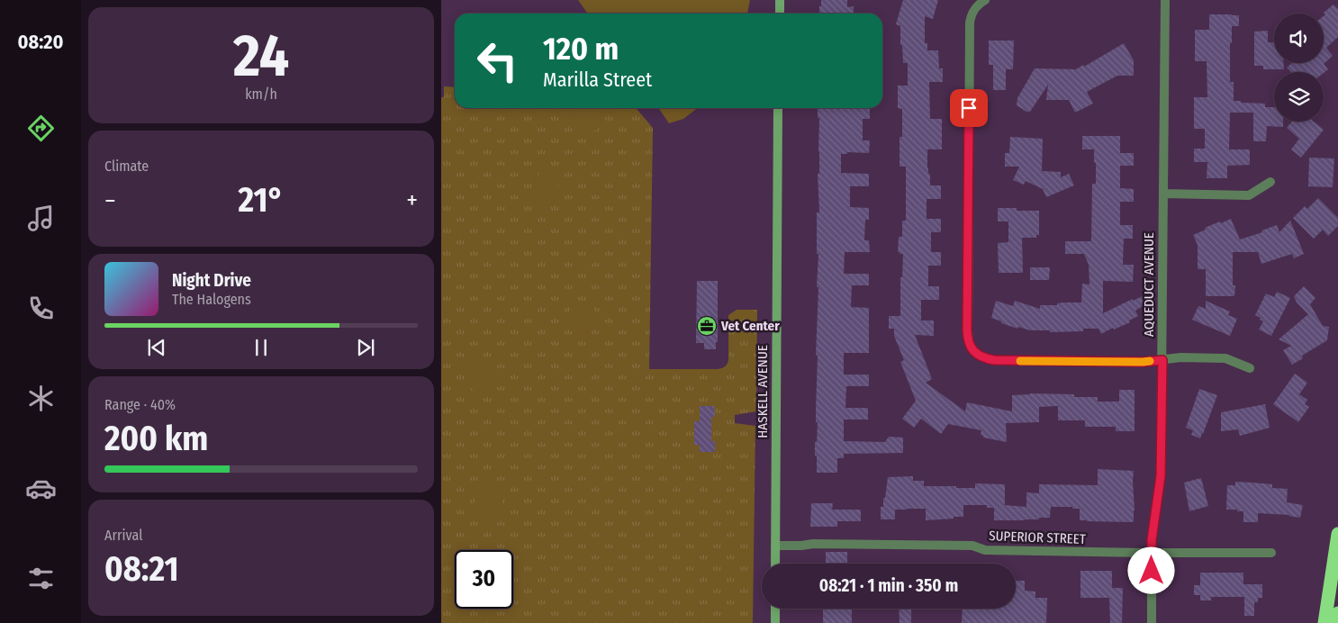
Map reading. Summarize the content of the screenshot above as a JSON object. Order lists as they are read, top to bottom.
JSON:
{
  "streets": {
    "main road": ["HASKELL AVENUE"],
    "street": ["AQUEDUCT AVENUE", "SUPERIOR STREET"]
  },
  "crossings": [
    ["AQUEDUCT AVENUE", "SUPERIOR STREET"],
    ["HASKELL AVENUE", "SUPERIOR STREET"]
  ],
  "places": {
    "office": ["Vet Center"]
  },
  "page": {
    "tabs": "08:20",
    "tile": [
      ["24", "km/h"],
      "Climate",
      ["Range · 40%", "200 km"],
      ["Arrival", "08:21"]
    ],
    "turn": ["120 m", "Marilla Street"],
    "heat": ["−", "21°", "+"],
    "song": ["Night Drive", "The Halogens"],
    "limit": "30",
    "trip": "08:21 · 1 min · 350 m"
  }
}
